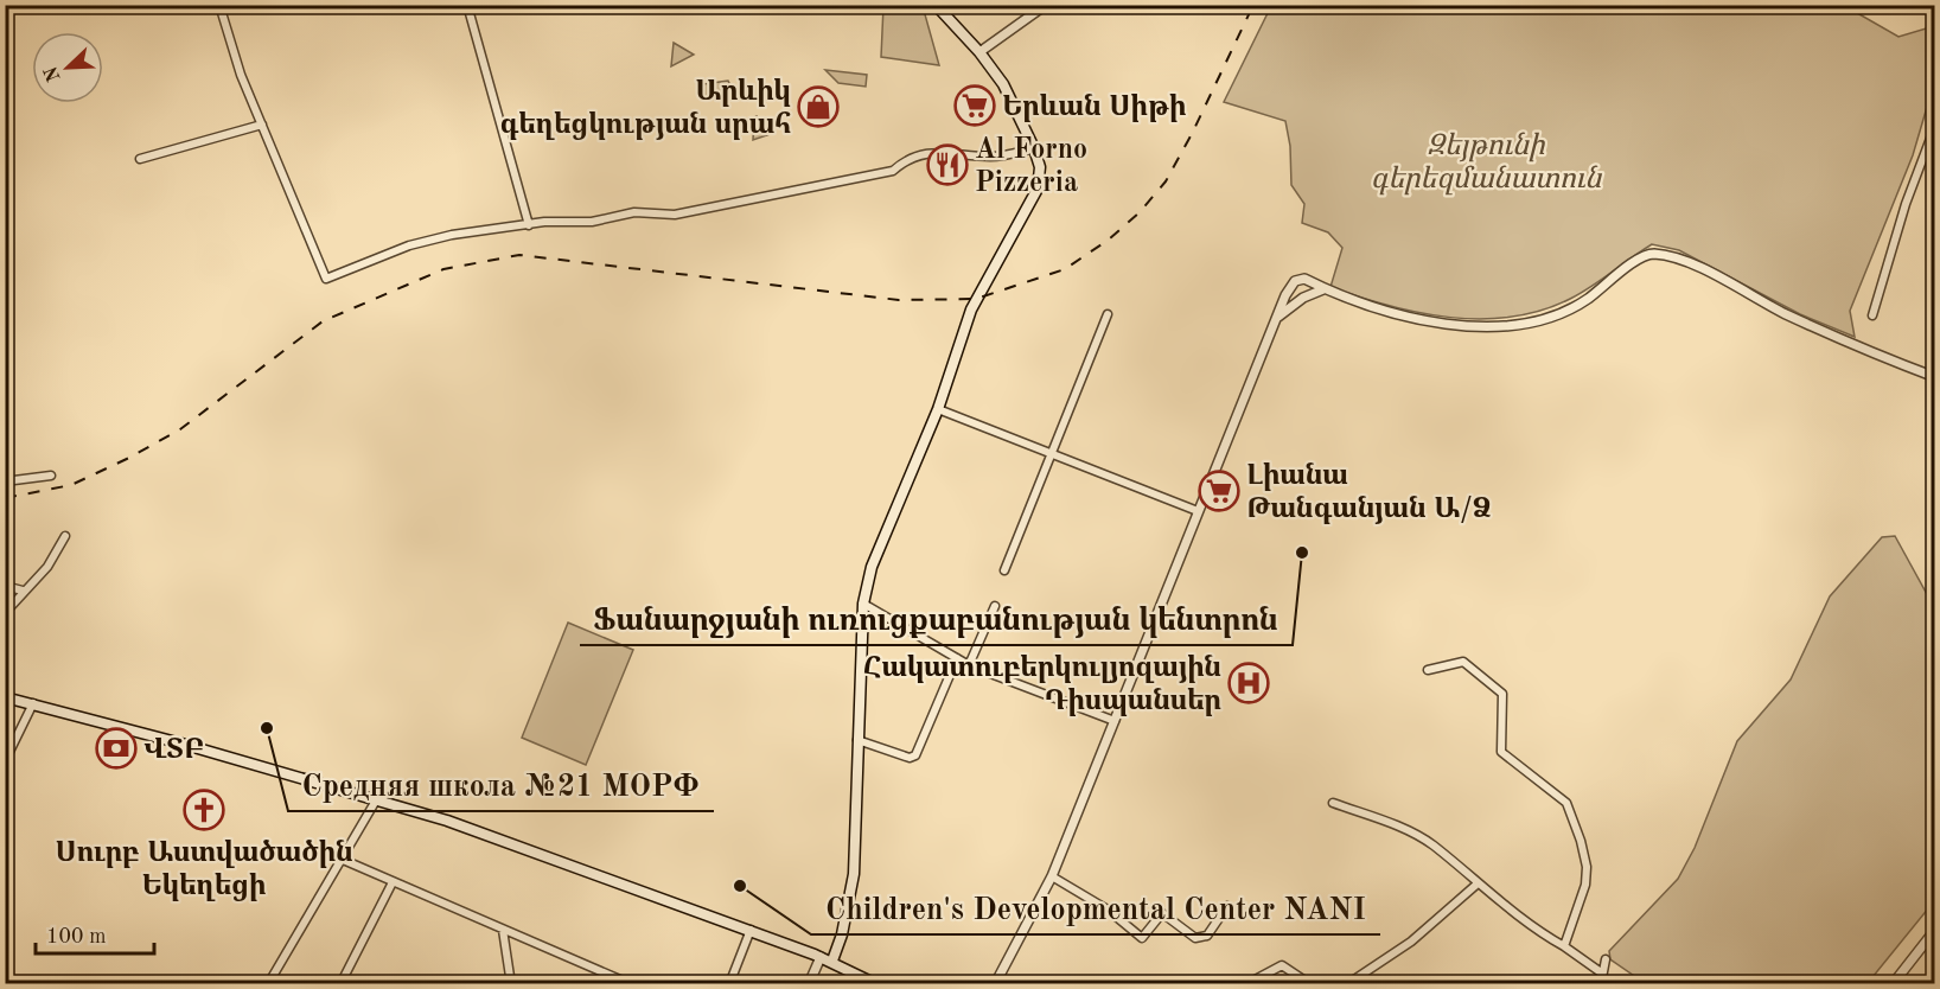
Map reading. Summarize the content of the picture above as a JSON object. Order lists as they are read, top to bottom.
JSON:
{
  "parks": ["Զեյթունի գերեզմանատուն"],
  "places": {
    "supermarket": ["Երևան Սիթի", "Լիանա Թանգանյան Ա/Ձ"],
    "shop": ["Արևիկ գեղեցկության սրահ"],
    "restaurant": ["Al Forno Pizzeria"],
    "other": ["Ֆանարջյանի ուռուցքաբանության կենտրոն", "Средняя школа №21 МОРФ", "Children's Developmental Center NANI"],
    "hospital": ["Հակատուբերկուլյոզային Դիսպանսեր"],
    "bank": ["ՎՏԲ"],
    "church": ["Սուրբ Աստվածածին Եկեղեցի"]
  },
  "scale_bar": "100 m",
  "north": "bottom left"
}
